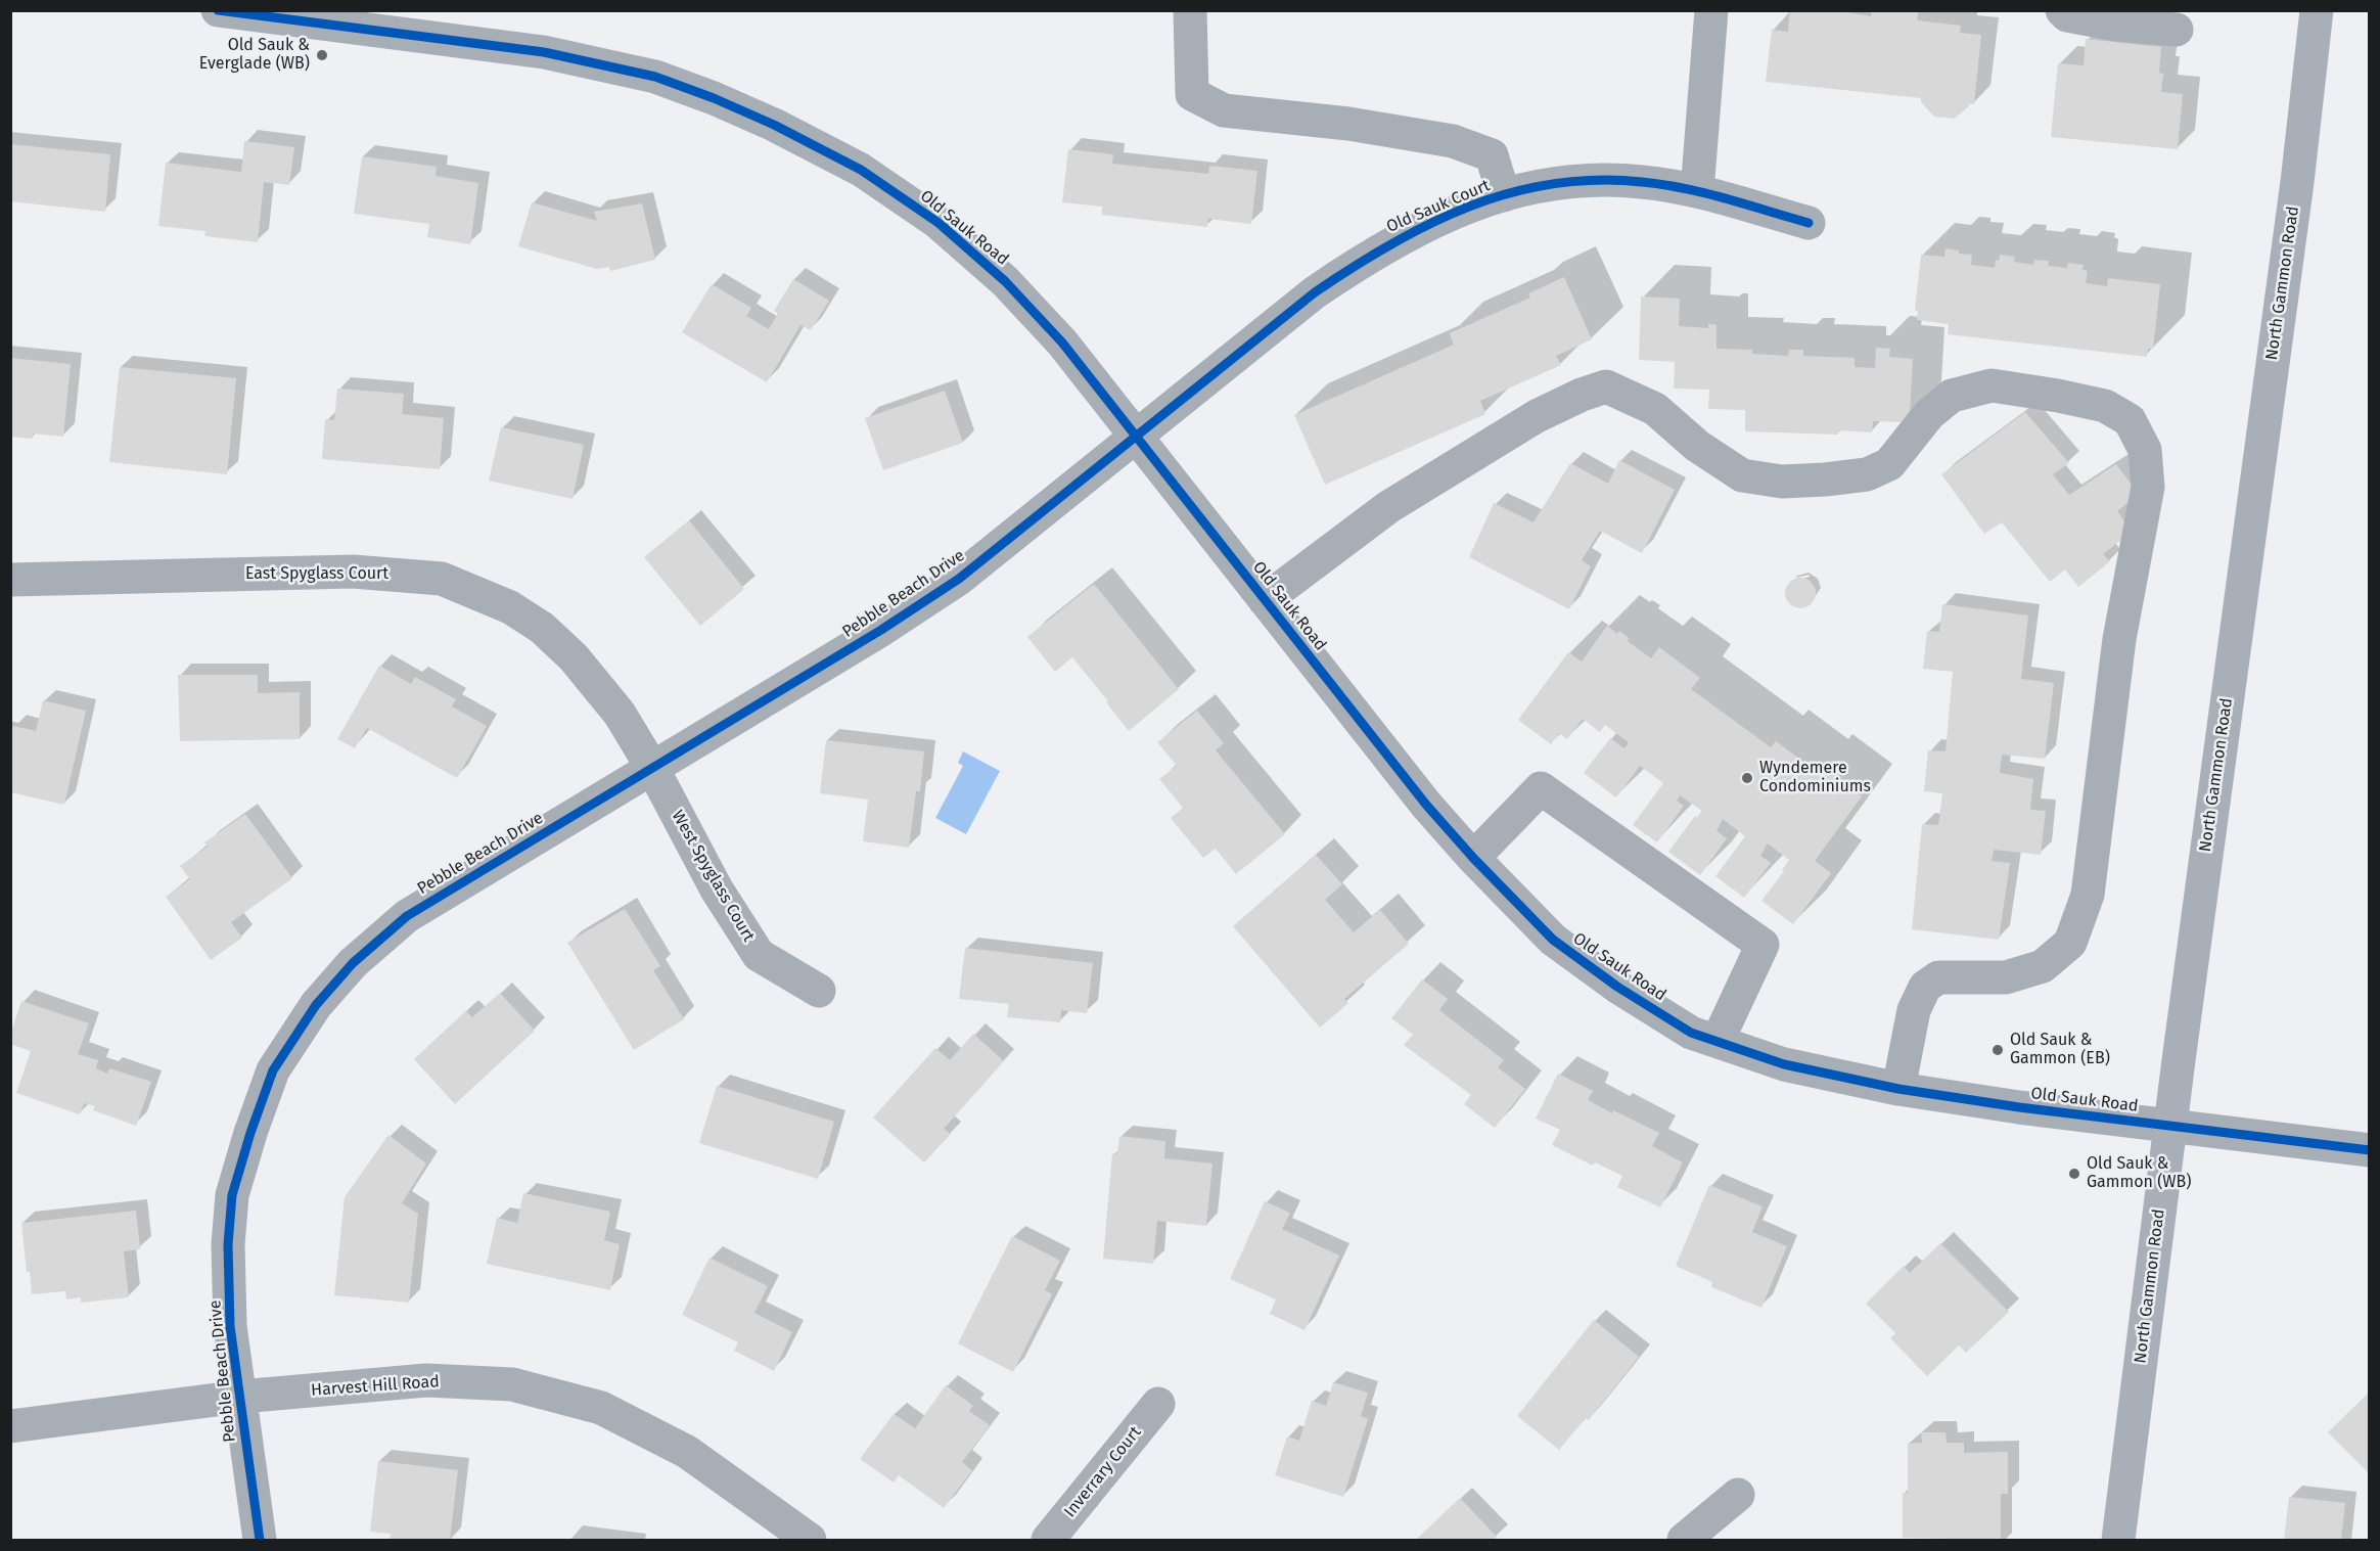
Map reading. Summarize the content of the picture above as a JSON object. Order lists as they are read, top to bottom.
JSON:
{
  "streets": {
    "main road": ["North Gammon Road"],
    "street": [
      "Old Sauk Court",
      "Old Sauk Road",
      "East Spyglass Court",
      "Pebble Beach Drive",
      "West Spyglass Court",
      "Harvest Hill Road",
      "Inverrary Court"
    ]
  },
  "crossings": [
    ["Old Sauk Court", "Old Sauk Road"],
    ["Old Sauk Court", "Pebble Beach Drive"],
    ["Old Sauk Road", "North Gammon Road"],
    ["Old Sauk Road", "Pebble Beach Drive"],
    ["East Spyglass Court", "Pebble Beach Drive"],
    ["East Spyglass Court", "West Spyglass Court"],
    ["Pebble Beach Drive", "West Spyglass Court"],
    ["Pebble Beach Drive", "Harvest Hill Road"]
  ],
  "places": [
    "Old Sauk & Everglade (WB)",
    "Wyndemere Condominiums",
    "Old Sauk & Gammon (EB)",
    "Old Sauk & Gammon (WB)"
  ]
}
